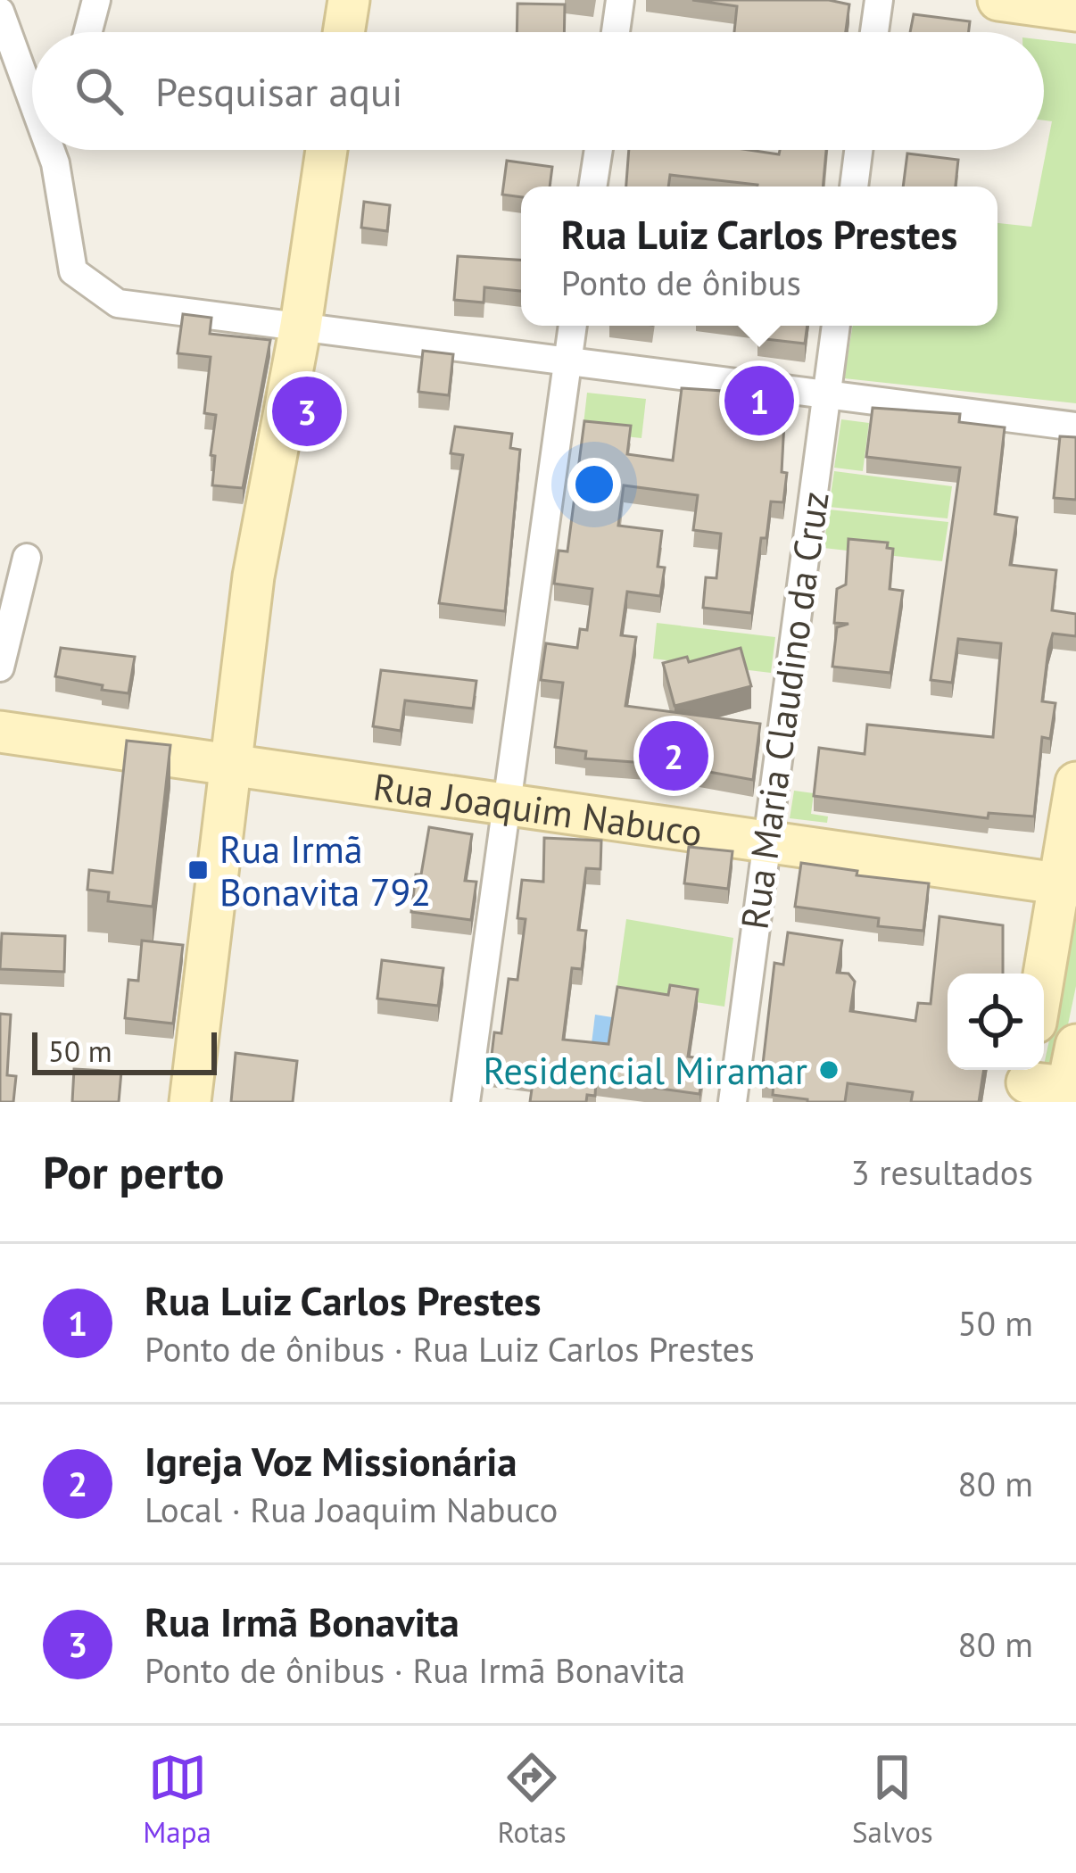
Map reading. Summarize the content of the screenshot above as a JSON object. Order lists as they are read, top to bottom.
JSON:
{
  "streets": {
    "main road": ["Rua Joaquim Nabuco"],
    "street": ["Rua Maria Claudino da Cruz"]
  },
  "crossings": [
    ["Rua Maria Claudino da Cruz", "Rua Joaquim Nabuco"]
  ],
  "places": {
    "transit": ["Rua Irmã Bonavita 792"],
    "other": ["Residencial Miramar"]
  },
  "scale_bar": "50 m",
  "page": {
    "search": "Pesquisar aqui",
    "popup": ["Rua Luiz Carlos Prestes", "Ponto de ônibus"],
    "pins": ["1", "3", "2"],
    "scale": "50 m",
    "heading": ["Por perto", "3 resultados"],
    "list": [
      {
        "mark": "1",
        "name": "Rua Luiz Carlos Prestes",
        "note": "Ponto de ônibus · Rua Luiz Carlos Prestes",
        "value": "50 m"
      },
      {
        "mark": "2",
        "name": "Igreja Voz Missionária",
        "note": "Local · Rua Joaquim Nabuco",
        "value": "80 m"
      },
      {
        "mark": "3",
        "name": "Rua Irmã Bonavita",
        "note": "Ponto de ônibus · Rua Irmã Bonavita",
        "value": "80 m"
      }
    ],
    "nav": ["Mapa", "Rotas", "Salvos"]
  }
}
